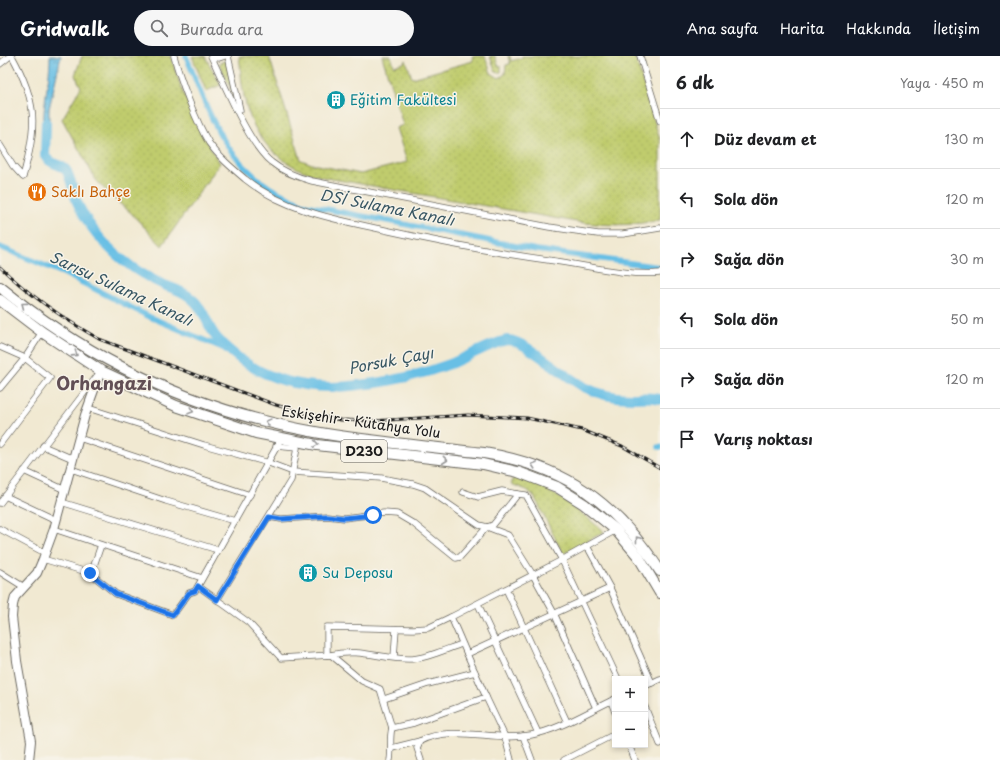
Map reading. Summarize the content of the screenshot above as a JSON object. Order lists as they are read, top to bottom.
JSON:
{
  "streets": {
    "highway": ["Eskişehir - Kütahya Yolu", "D230"]
  },
  "districts": ["Orhangazi"],
  "water": ["DSİ Sulama Kanalı", "Sarısu Sulama Kanalı", "Porsuk Çayı"],
  "places": {
    "building": ["Eğitim Fakültesi", "Su Deposu"],
    "restaurant": ["Saklı Bahçe"]
  },
  "page": {
    "header": "Gridwalk",
    "search": "Burada ara",
    "nav": [
      "Ana sayfa",
      "Harita",
      "Hakkında",
      "İletişim"
    ],
    "heading": ["6 dk", "Yaya · 450 m"],
    "list": [
      ["Düz devam et", "130 m"],
      ["Sola dön", "120 m"],
      ["Sağa dön", "30 m"],
      ["Sola dön", "50 m"],
      ["Sağa dön", "120 m"],
      "Varış noktası"
    ],
    "map_buttons": ["+", "−"]
  }
}
